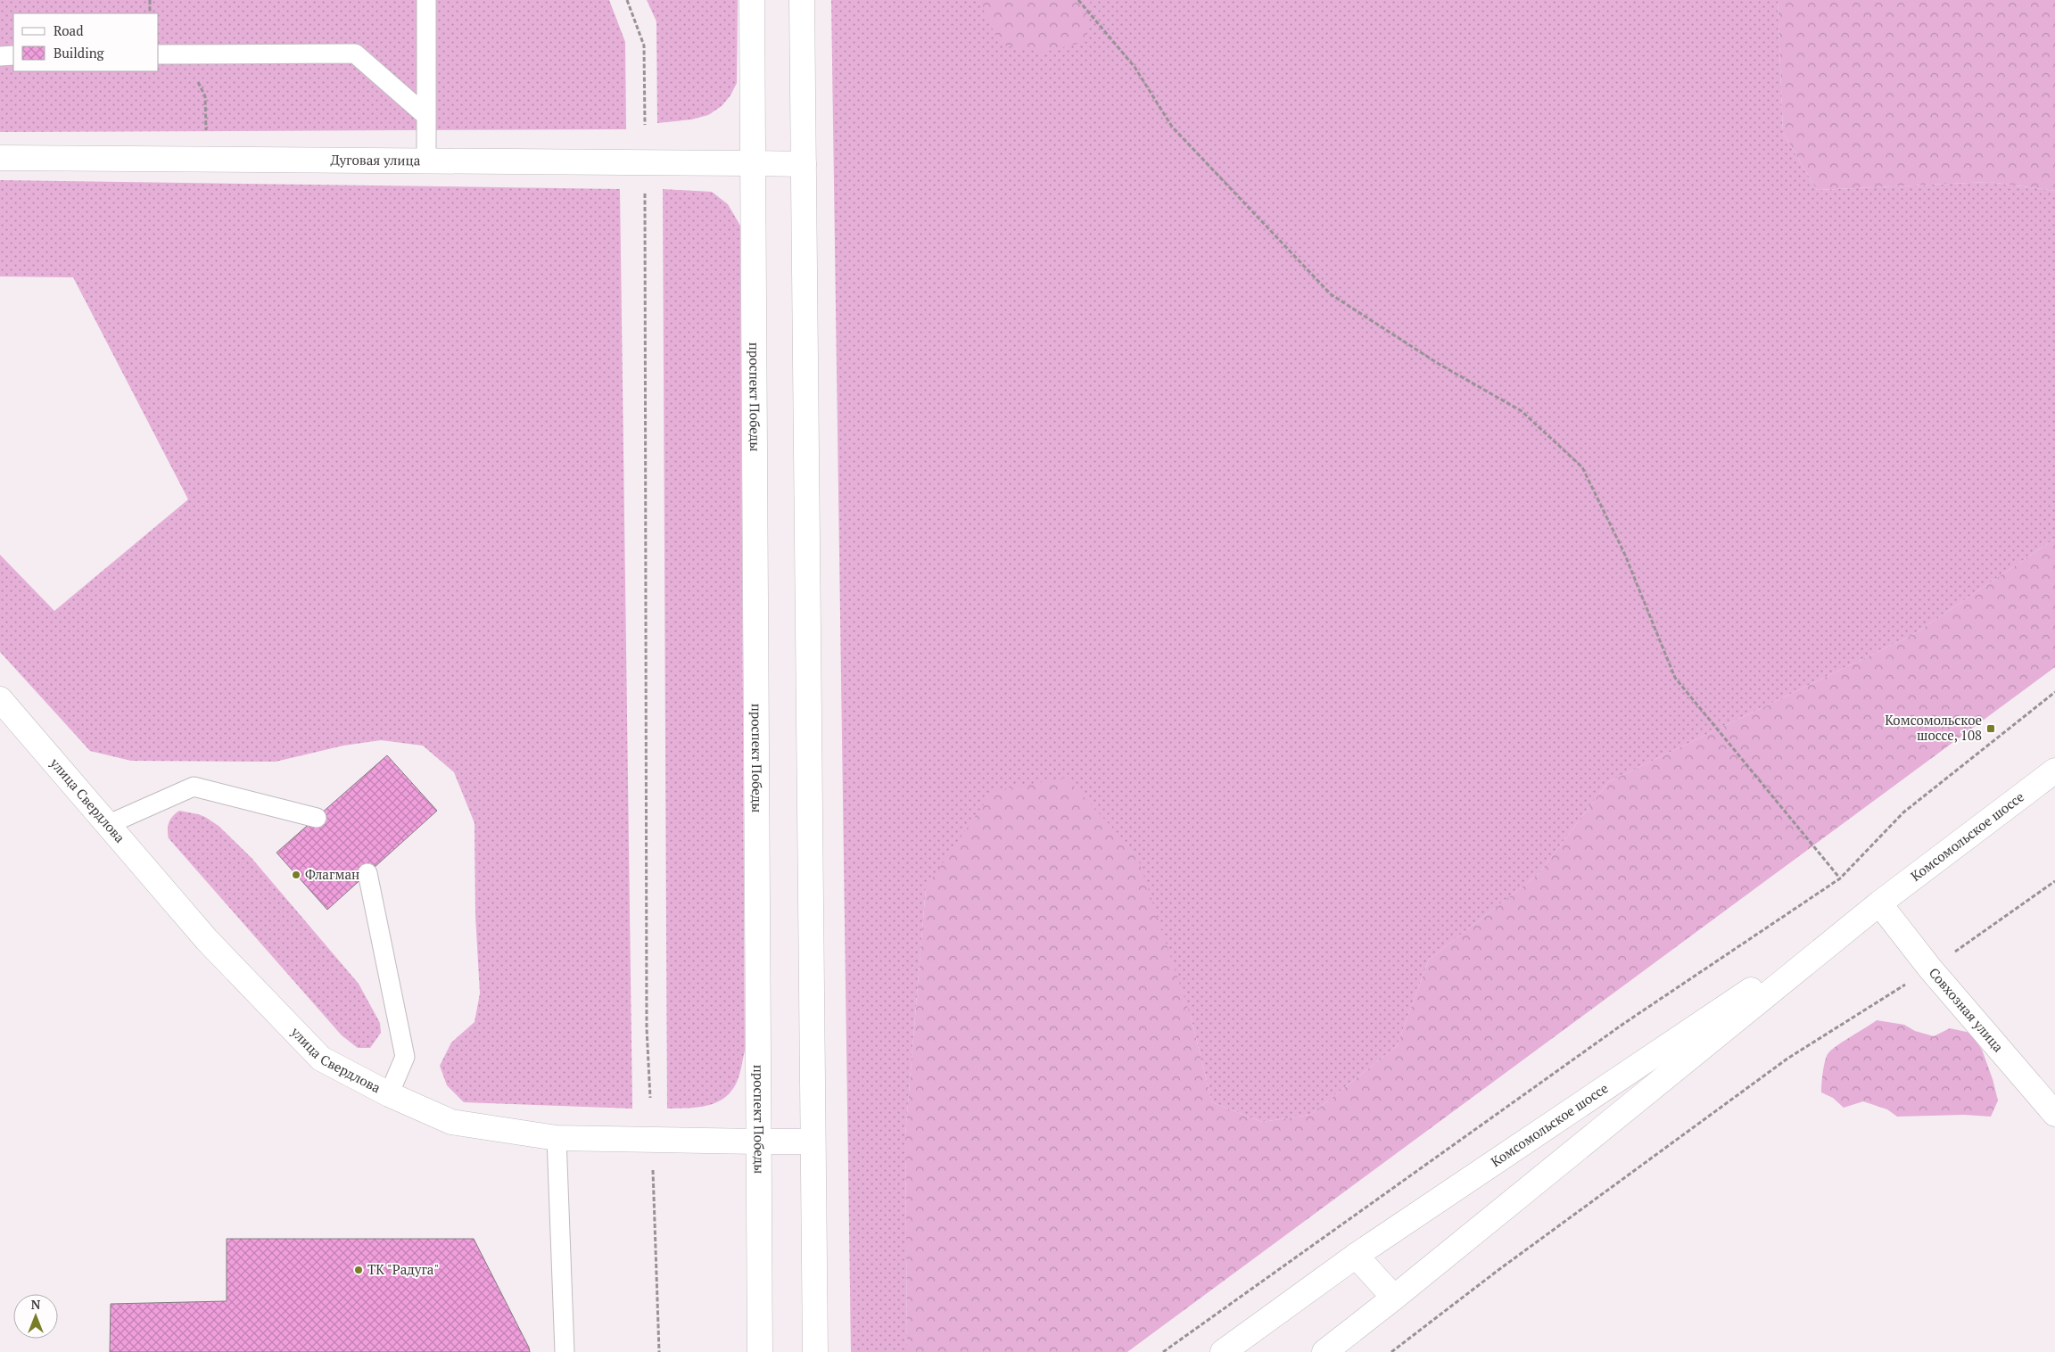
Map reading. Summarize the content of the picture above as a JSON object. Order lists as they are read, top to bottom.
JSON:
{
  "streets": {
    "main road": [
      "Дуговая улица",
      "проспект Победы",
      "улица Свердлова",
      "Комсомольское шоссе",
      "Совхозная улица"
    ]
  },
  "crossings": [
    ["Дуговая улица", "проспект Победы"],
    ["проспект Победы", "улица Свердлова"],
    ["Комсомольское шоссе", "Совхозная улица"]
  ],
  "places": {
    "transit": ["Комсомольское шоссе, 108"],
    "other": ["Флагман", "ТК \"Радуга\""]
  },
  "legend": ["Road", "Building"],
  "north": "top"
}
